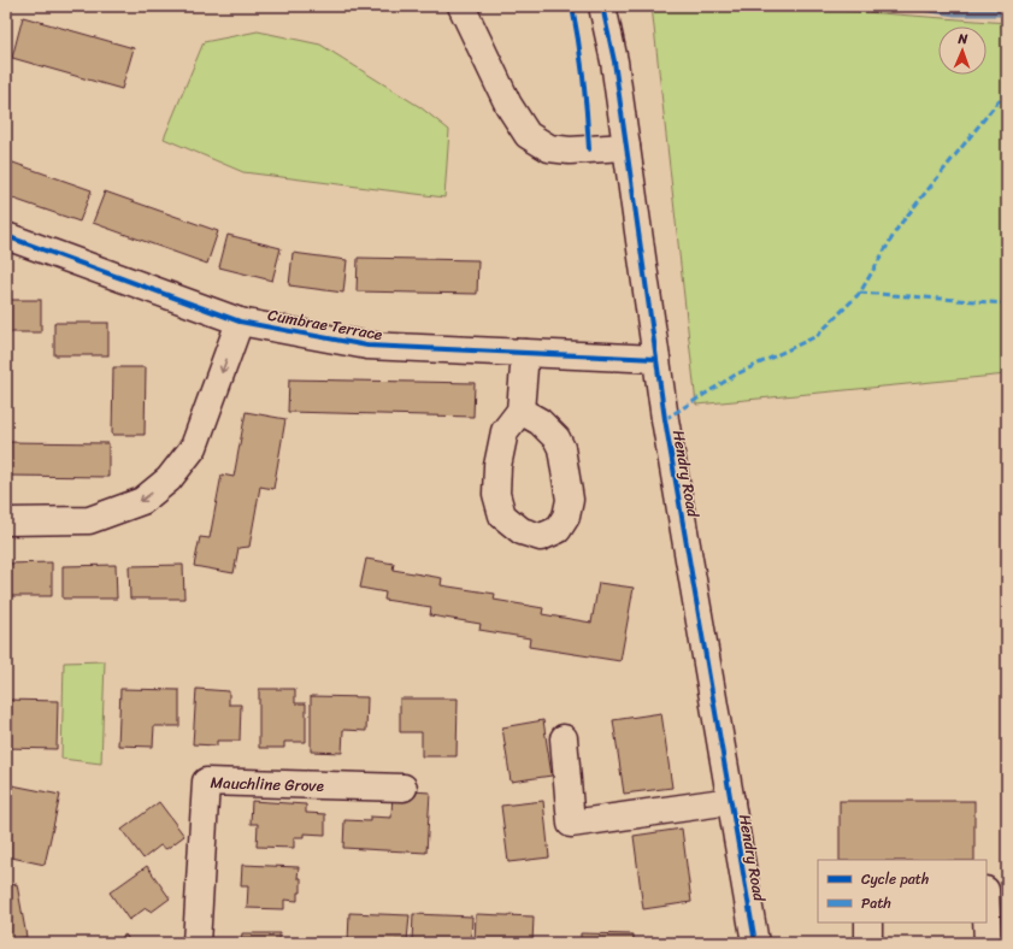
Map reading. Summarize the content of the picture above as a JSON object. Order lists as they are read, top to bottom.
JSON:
{
  "streets": {
    "street": ["Cumbrae Terrace", "Hendry Road", "Mauchline Grove"]
  },
  "crossings": [
    ["Cumbrae Terrace", "Hendry Road"]
  ],
  "legend": ["Cycle path", "Path"],
  "north": "top"
}
